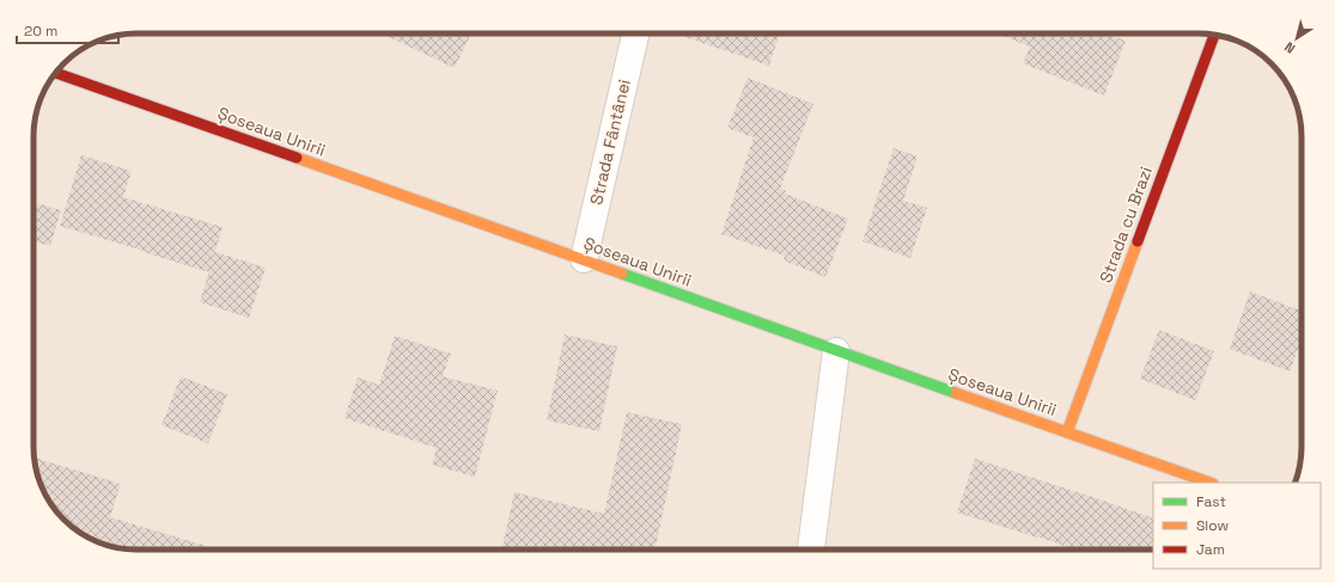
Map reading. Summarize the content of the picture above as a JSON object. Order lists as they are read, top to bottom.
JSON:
{
  "streets": {
    "main road": ["Șoseaua Unirii", "Strada cu Brazi"],
    "street": ["Strada Fântânei"]
  },
  "crossings": [
    ["Șoseaua Unirii", "Strada Fântânei"],
    ["Șoseaua Unirii", "Strada cu Brazi"]
  ],
  "legend": ["Fast", "Slow", "Jam"],
  "scale_bar": "20 m",
  "north": "bottom left"
}
